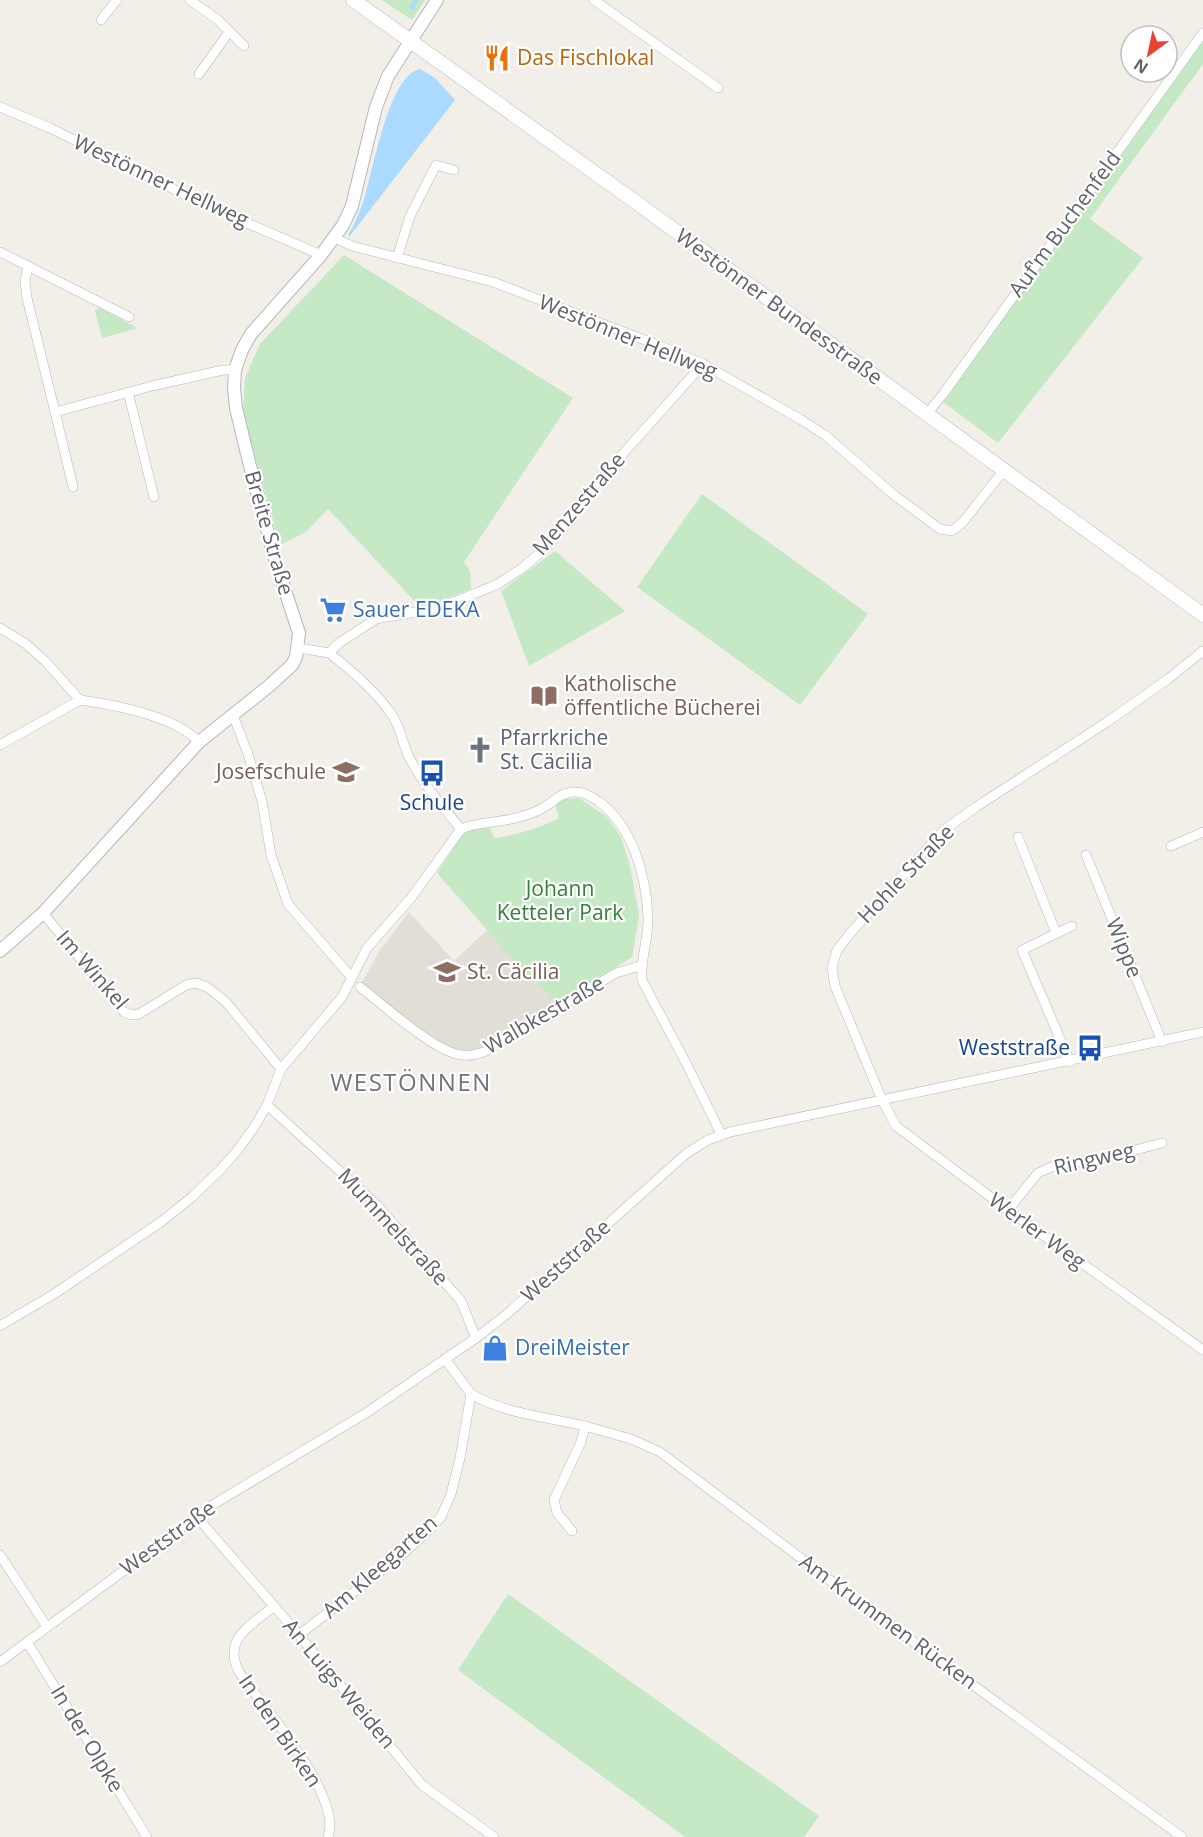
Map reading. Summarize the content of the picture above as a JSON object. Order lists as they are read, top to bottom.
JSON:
{
  "streets": {
    "main road": ["Westönner Bundesstraße"],
    "street": [
      "Westönner Hellweg",
      "Auf'm Buchenfeld",
      "Menzestraße",
      "Breite Straße",
      "Hohle Straße",
      "Wippe",
      "Im Winkel",
      "Walbkestraße",
      "Ringweg",
      "Mummelstraße",
      "Werler Weg",
      "Weststraße",
      "Am Kleegarten",
      "Am Krummen Rücken",
      "An Luigs Weiden",
      "In den Birken",
      "In der Olpke"
    ]
  },
  "crossings": [
    ["Westönner Hellweg", "Westönner Bundesstraße"],
    ["Westönner Hellweg", "Menzestraße"],
    ["Westönner Hellweg", "Breite Straße"],
    ["Auf'm Buchenfeld", "Westönner Bundesstraße"],
    ["Westönner Bundesstraße", "Breite Straße"],
    ["Hohle Straße", "Werler Weg"],
    ["Hohle Straße", "Weststraße"],
    ["Wippe", "Weststraße"],
    ["Ringweg", "Werler Weg"],
    ["Mummelstraße", "Weststraße"],
    ["Werler Weg", "Weststraße"],
    ["Weststraße", "An Luigs Weiden"],
    ["Weststraße", "In der Olpke"],
    ["Am Kleegarten", "Am Krummen Rücken"],
    ["Am Kleegarten", "An Luigs Weiden"],
    ["An Luigs Weiden", "In den Birken"]
  ],
  "districts": ["WESTÖNNEN"],
  "parks": ["Johann Ketteler Park"],
  "places": {
    "restaurant": ["Das Fischlokal"],
    "supermarket": ["Sauer EDEKA"],
    "library": ["Katholische öffentliche Bücherei"],
    "church": ["Pfarrkriche St. Cäcilia"],
    "school or university": ["Josefschule", "St. Cäcilia"],
    "bus stop": ["Schule", "Weststraße"],
    "shop": ["DreiMeister"]
  },
  "north": "bottom left"
}
